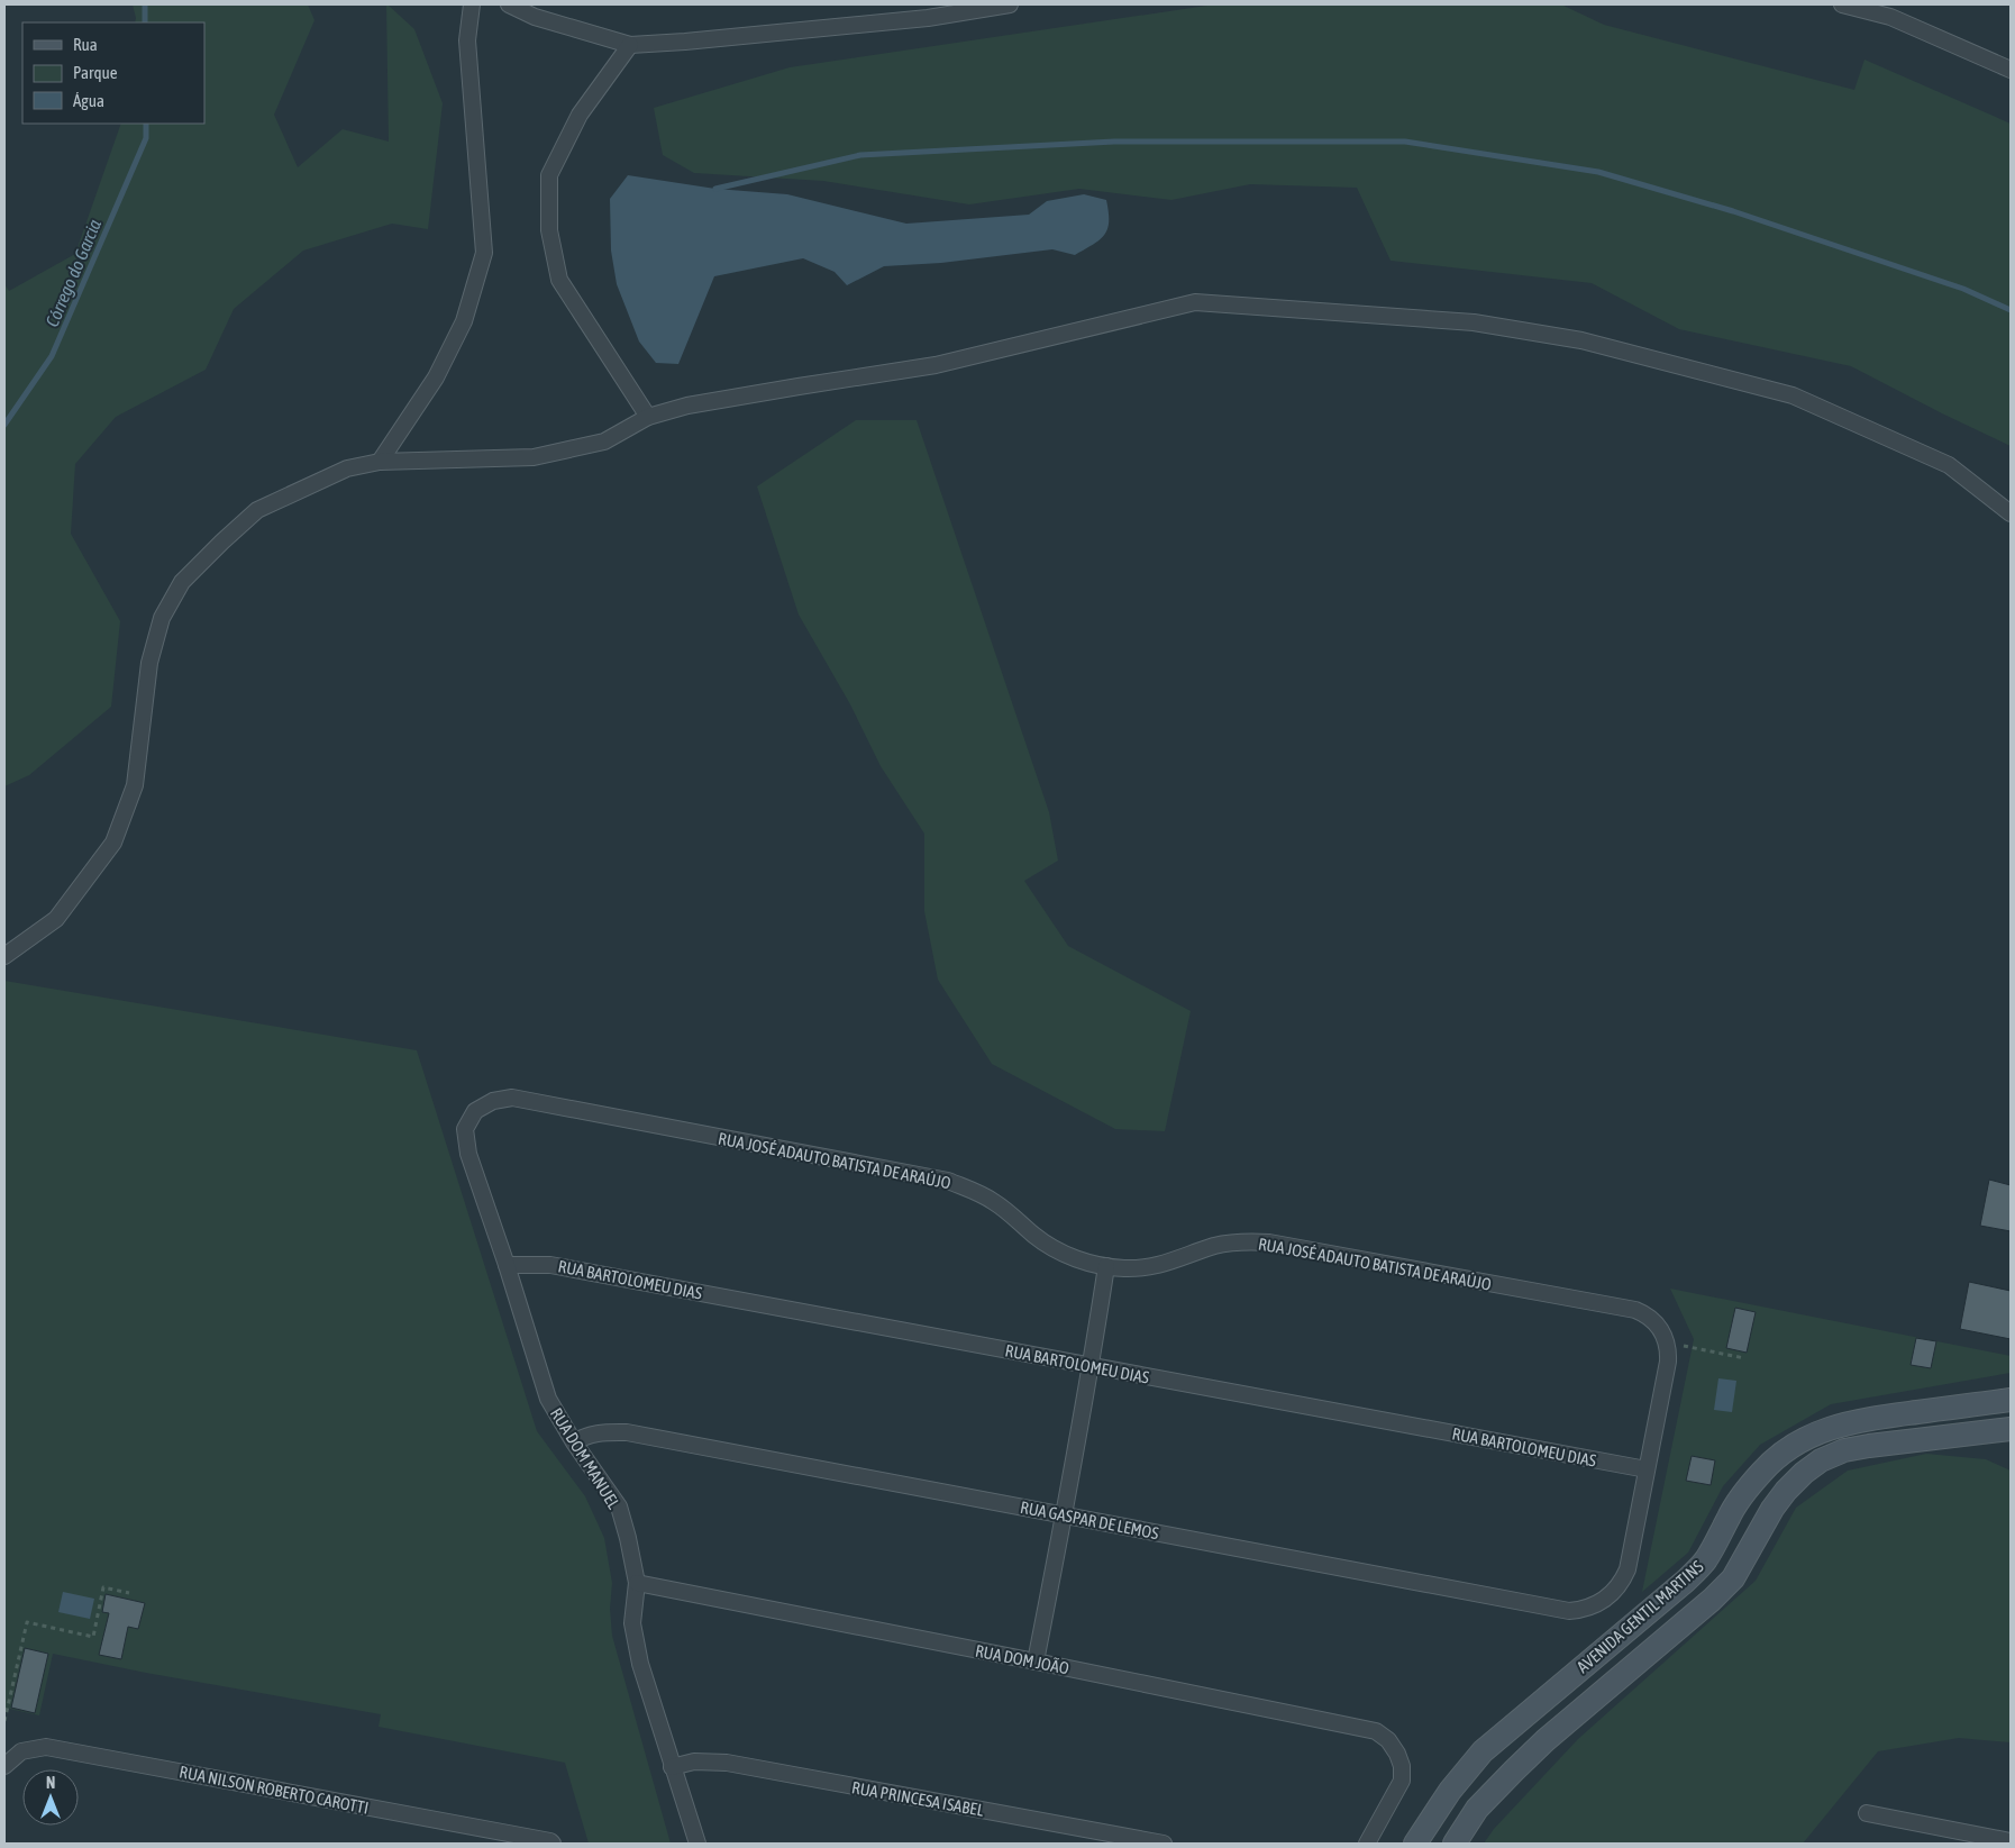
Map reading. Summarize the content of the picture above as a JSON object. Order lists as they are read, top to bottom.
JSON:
{
  "streets": {
    "main road": ["AVENIDA GENTIL MARTINS"],
    "street": [
      "RUA JOSÉ ADAUTO BATISTA DE ARAÚJO",
      "RUA BARTOLOMEU DIAS",
      "RUA DOM MANUEL",
      "RUA GASPAR DE LEMOS",
      "RUA DOM JOÃO",
      "RUA NILSON ROBERTO CAROTTI",
      "RUA PRINCESA ISABEL"
    ]
  },
  "crossings": [
    ["RUA JOSÉ ADAUTO BATISTA DE ARAÚJO", "RUA DOM MANUEL"],
    ["RUA BARTOLOMEU DIAS", "RUA DOM MANUEL"],
    ["RUA BARTOLOMEU DIAS", "RUA GASPAR DE LEMOS"],
    ["RUA DOM MANUEL", "RUA GASPAR DE LEMOS"],
    ["RUA DOM MANUEL", "RUA DOM JOÃO"],
    ["RUA DOM MANUEL", "RUA PRINCESA ISABEL"]
  ],
  "water": ["Córrego do Garcia"],
  "legend": ["Rua", "Parque", "Água"],
  "north": "top"
}
